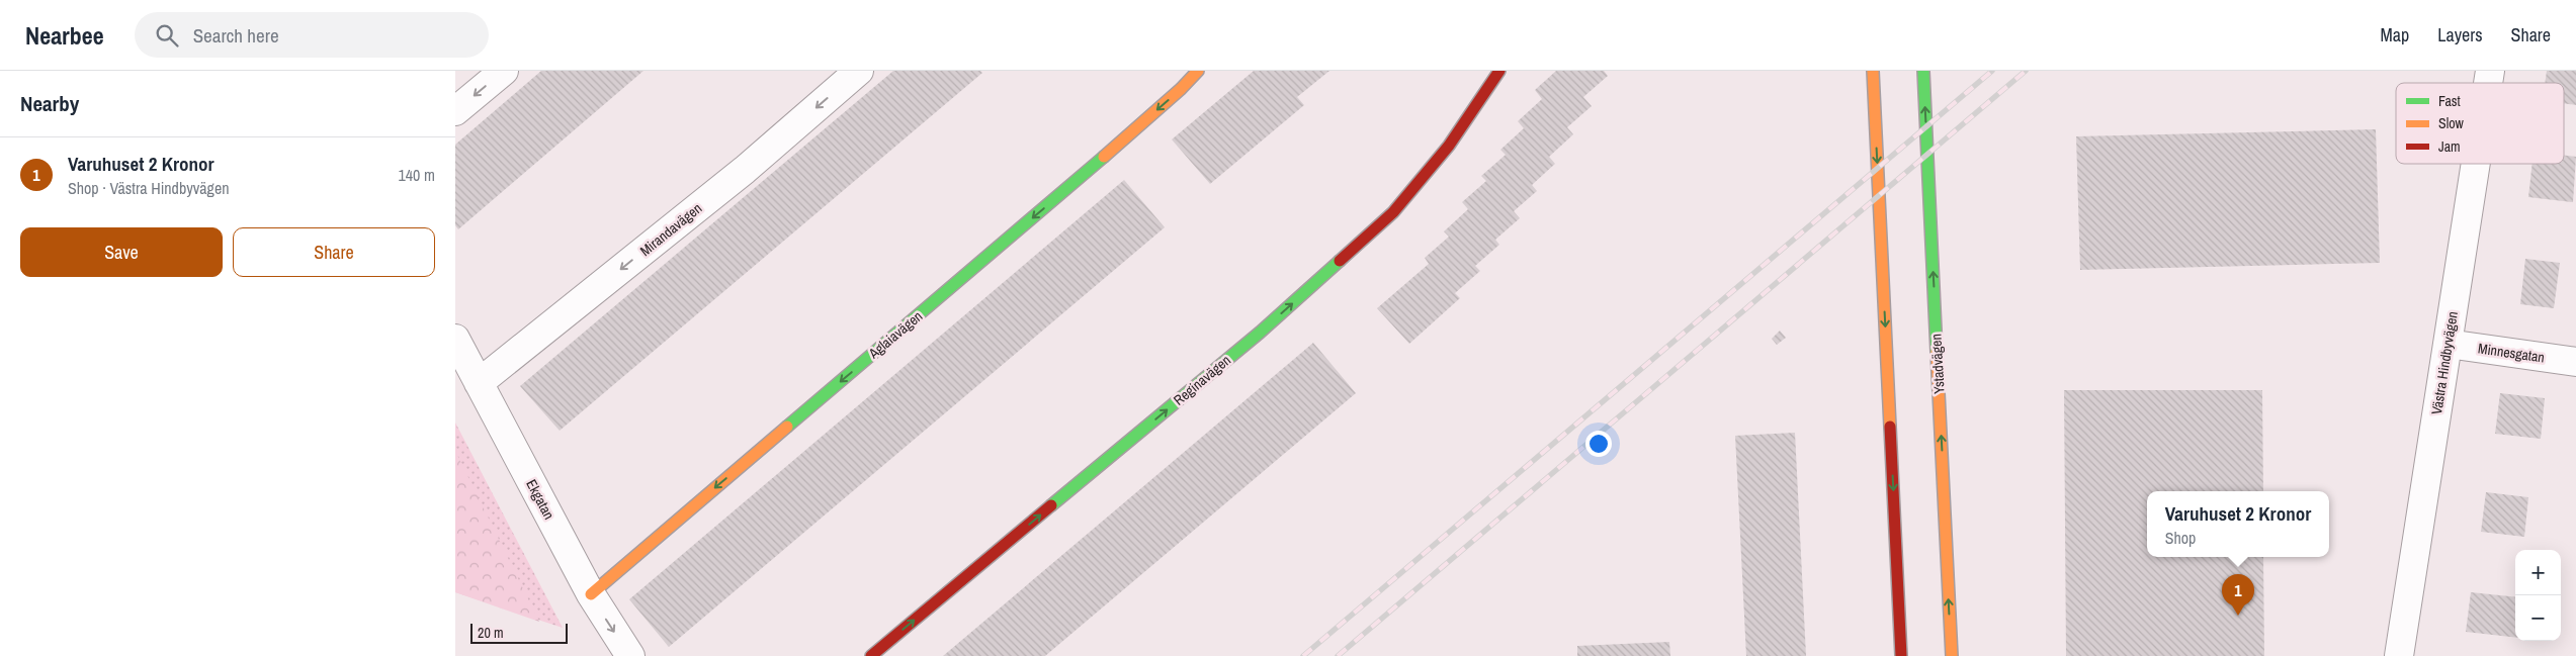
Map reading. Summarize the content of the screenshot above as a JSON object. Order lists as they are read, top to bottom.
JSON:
{
  "streets": {
    "street": [
      "Mirandavägen",
      "Aglaiavägen",
      "Minnesgatan",
      "Västra Hindbyvägen",
      "Ystadvägen",
      "Reginavägen",
      "Ekgatan"
    ]
  },
  "crossings": [
    ["Mirandavägen", "Ekgatan"],
    ["Aglaiavägen", "Ekgatan"],
    ["Minnesgatan", "Västra Hindbyvägen"]
  ],
  "one_way": ["Mirandavägen", "Aglaiavägen", "Reginavägen"],
  "legend": ["Fast", "Slow", "Jam"],
  "scale_bar": "20 m",
  "page": {
    "header": "Nearbee",
    "search": "Search here",
    "nav": ["Map", "Layers", "Share"],
    "heading": "Nearby",
    "list": [
      {
        "mark": "1",
        "name": "Varuhuset 2 Kronor",
        "note": "Shop · Västra Hindbyvägen",
        "value": "140 m"
      }
    ],
    "buttons": ["Save", "Share"],
    "popup": ["Varuhuset 2 Kronor", "Shop"],
    "map_buttons": ["+", "−"],
    "pins": "1",
    "scale": "20 m"
  }
}
